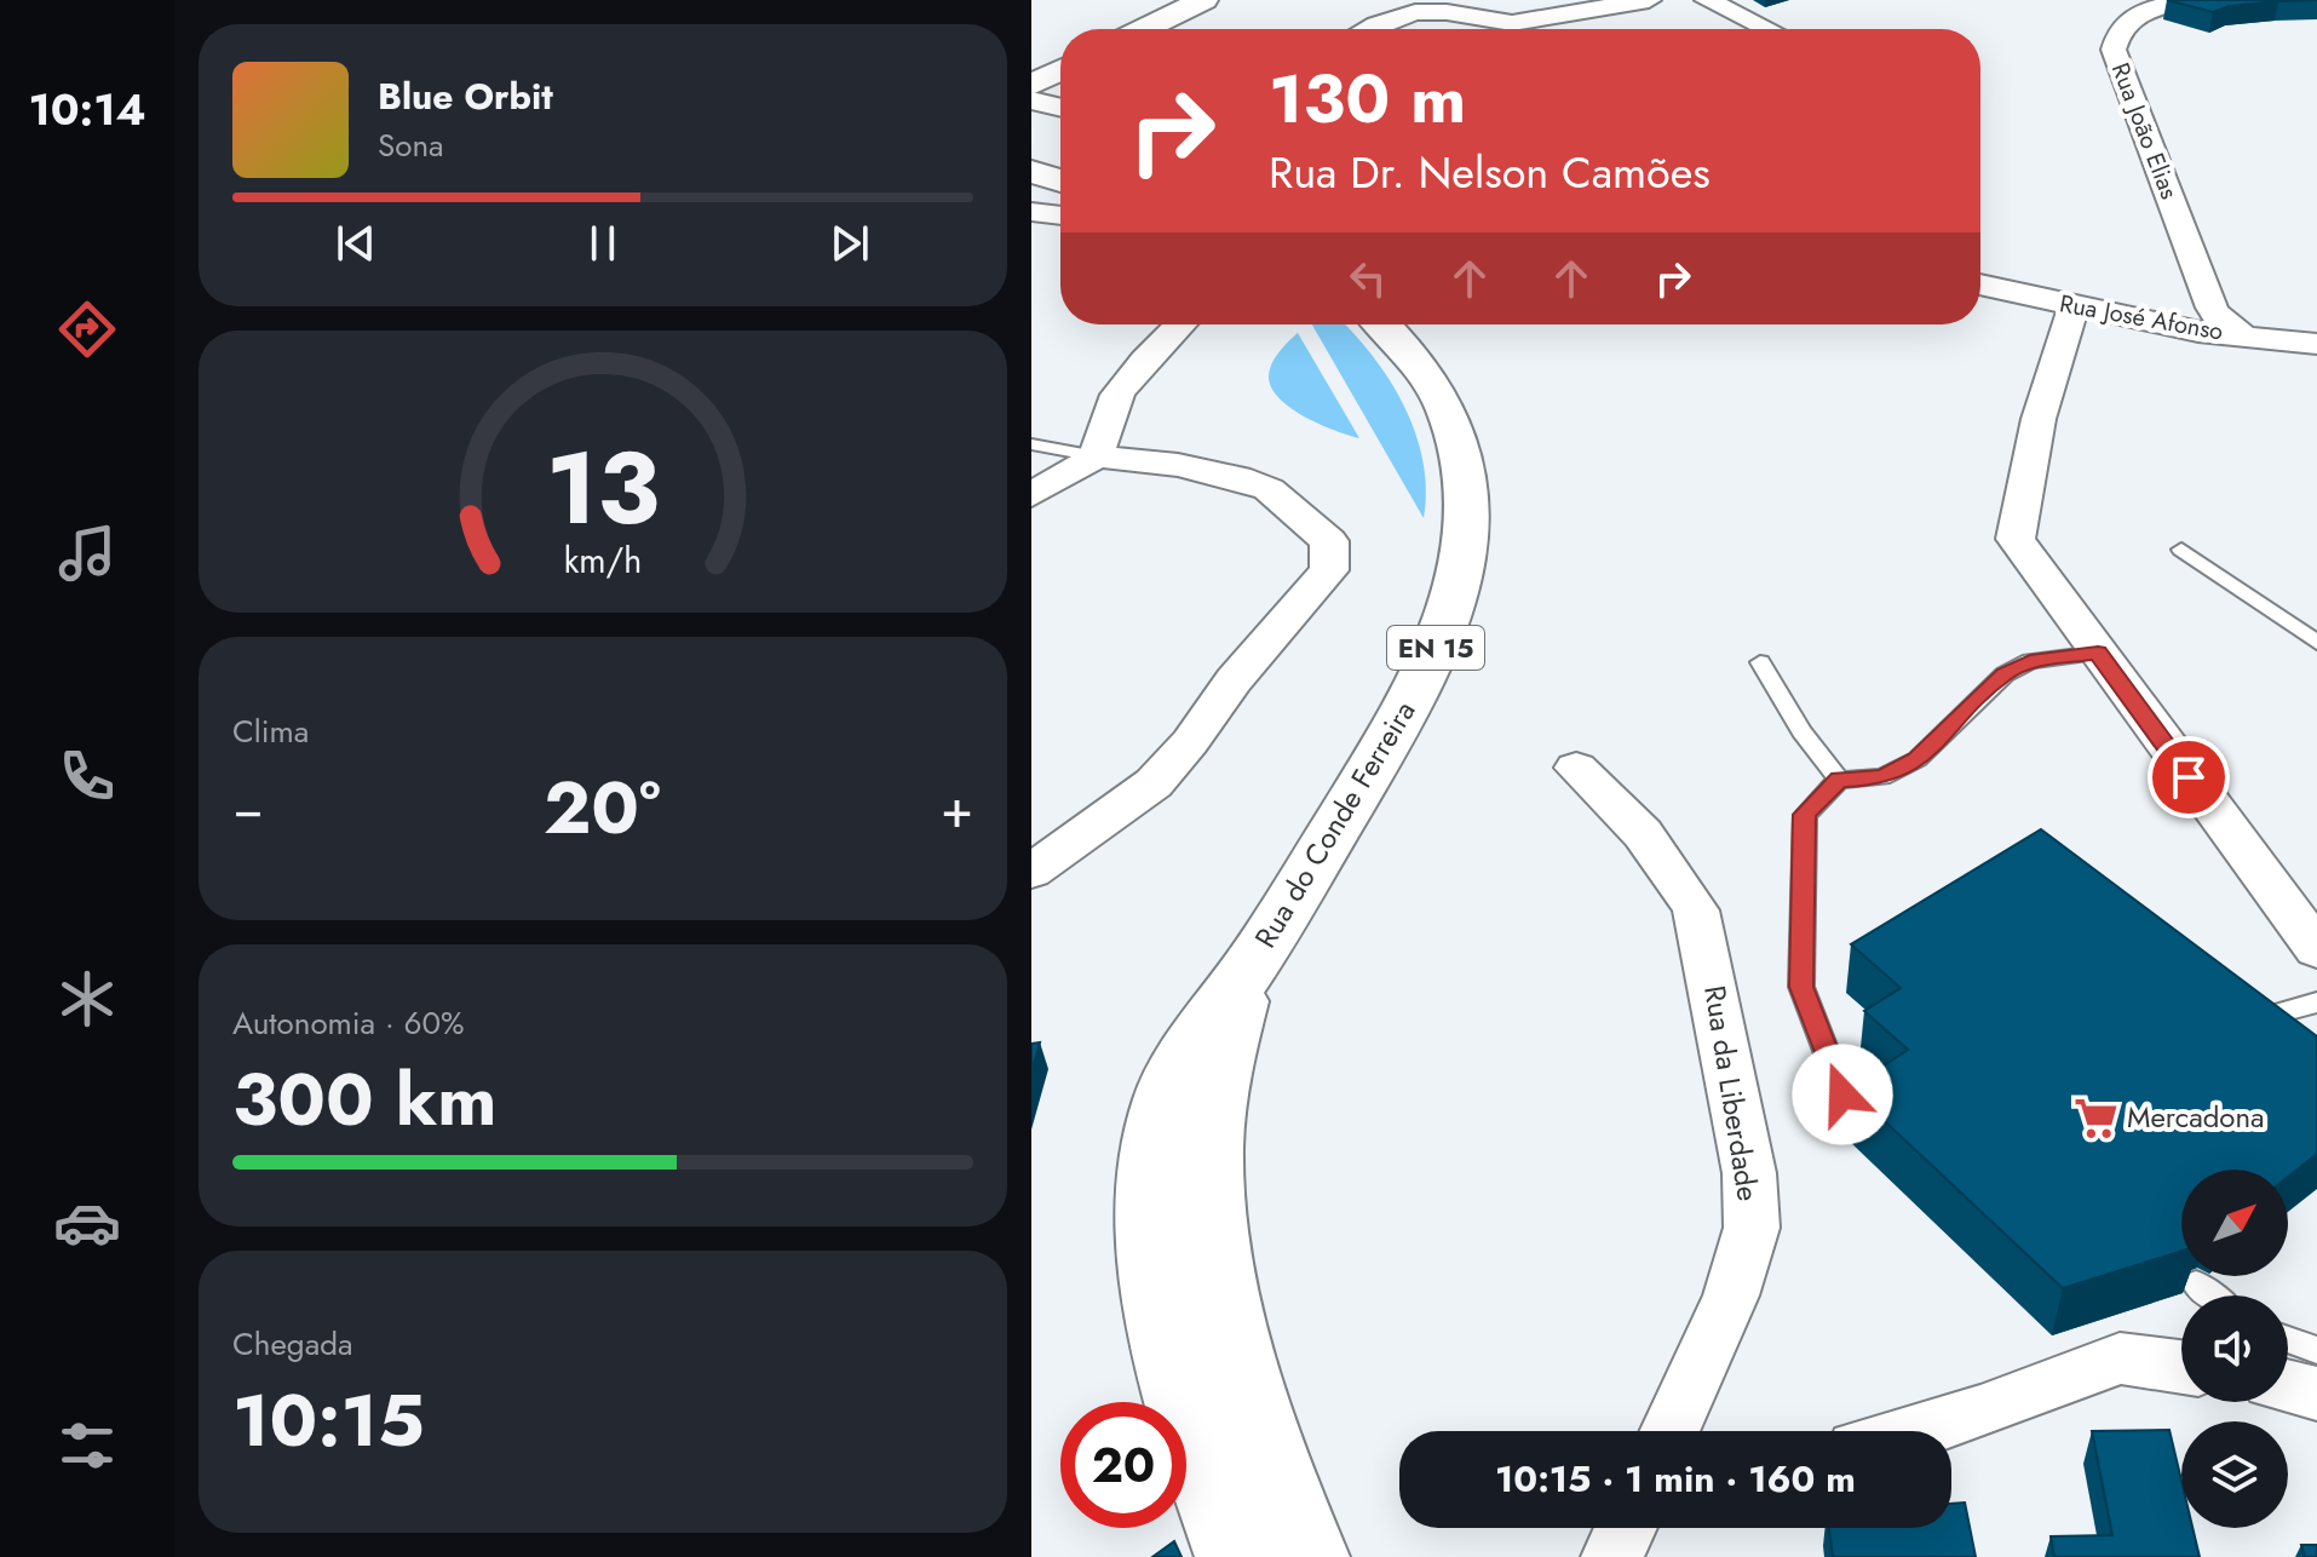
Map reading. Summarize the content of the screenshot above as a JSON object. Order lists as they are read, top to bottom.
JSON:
{
  "streets": {
    "main road": ["EN 15", "Rua do Conde Ferreira"],
    "street": ["Rua João Elias", "Rua José Afonso", "Rua da Liberdade"]
  },
  "crossings": [
    ["Rua João Elias", "Rua José Afonso"]
  ],
  "places": {
    "supermarket": ["Mercadona"]
  },
  "north": "top right",
  "page": {
    "tabs": "10:14",
    "turn": ["130 m", "Rua Dr. Nelson Camões"],
    "song": ["Blue Orbit", "Sona"],
    "tile": [
      "Clima",
      ["Autonomia · 60%", "300 km"],
      ["Chegada", "10:15"]
    ],
    "heat": ["−", "20°", "+"],
    "limit": "20",
    "trip": "10:15 · 1 min · 160 m",
    "gauge": ["13", "km/h"]
  }
}
